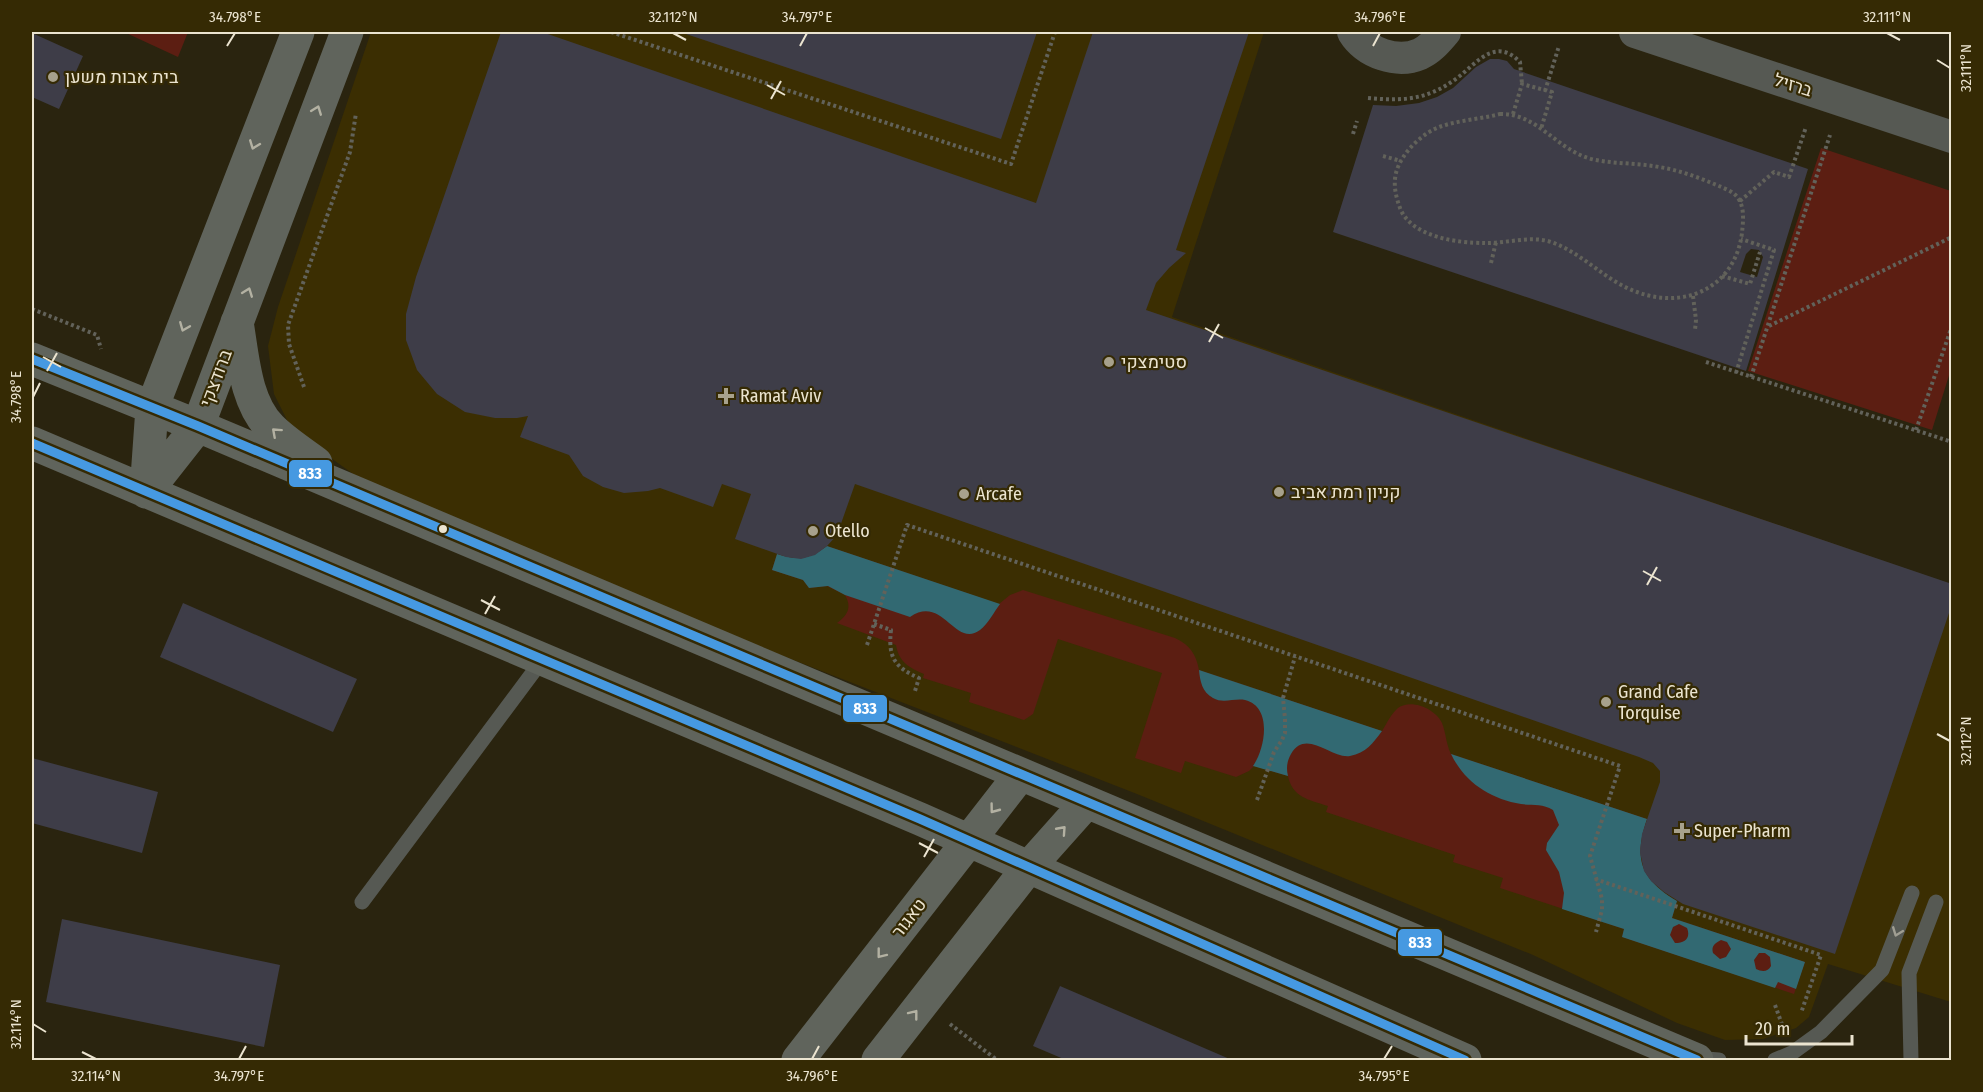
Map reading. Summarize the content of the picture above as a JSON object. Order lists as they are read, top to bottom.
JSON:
{
  "streets": {
    "street": ["ברזיל", "ברודצקי", "טאגור"]
  },
  "places": {
    "other": [
      "בית אבות משען",
      "סטימצקי",
      "קניון רמת אביב",
      "Arcafe",
      "Otello",
      "Grand Cafe Torquise"
    ],
    "health": ["Ramat Aviv", "Super-Pharm"]
  },
  "lines": ["transit line 833"],
  "scale_bar": "20 m",
  "coordinates": [
    "34.798°E",
    "32.112°N",
    "34.797°E",
    "34.796°E",
    "32.111°N",
    "32.114°N",
    "34.795°E"
  ]
}
